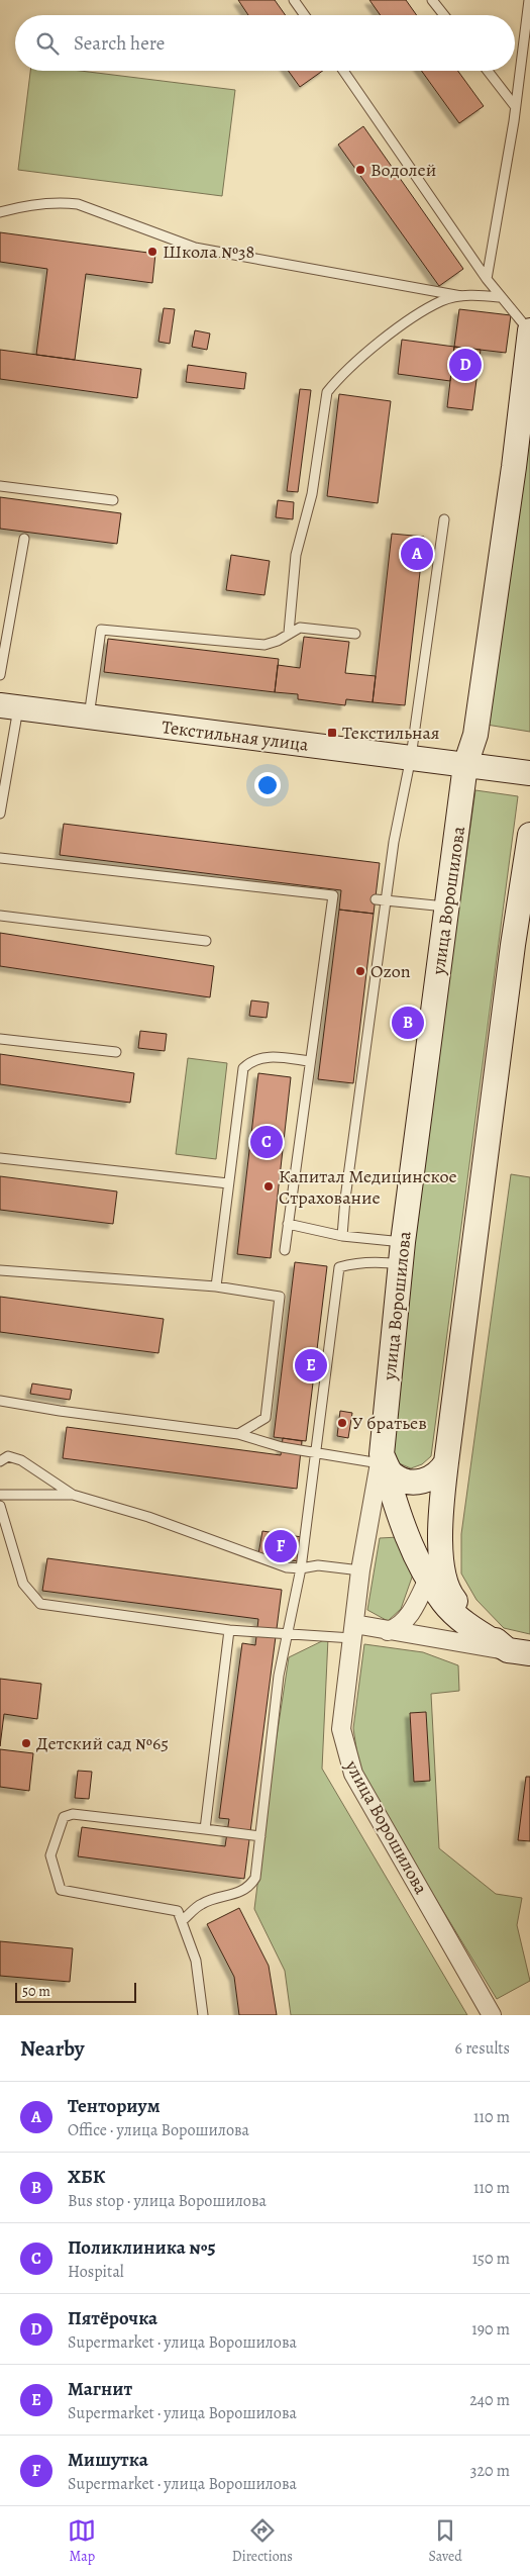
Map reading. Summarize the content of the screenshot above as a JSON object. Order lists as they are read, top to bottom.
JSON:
{
  "streets": {
    "main road": ["Текстильная улица", "улица Ворошилова"]
  },
  "crossings": [
    ["Текстильная улица", "улица Ворошилова"]
  ],
  "places": {
    "other": [
      "Водолей",
      "Школа №38",
      "Ozon",
      "Капитал Медицинское Страхование",
      "У братьев",
      "Детский сад №65"
    ],
    "transit": ["Текстильная"]
  },
  "scale_bar": "50 m",
  "page": {
    "search": "Search here",
    "pins": [
      "D",
      "A",
      "B",
      "C",
      "E",
      "F"
    ],
    "scale": "50 m",
    "heading": ["Nearby", "6 results"],
    "list": [
      {
        "mark": "A",
        "name": "Тенториум",
        "note": "Office · улица Ворошилова",
        "value": "110 m"
      },
      {
        "mark": "B",
        "name": "ХБК",
        "note": "Bus stop · улица Ворошилова",
        "value": "110 m"
      },
      {
        "mark": "C",
        "name": "Поликлиника №5",
        "note": "Hospital",
        "value": "150 m"
      },
      {
        "mark": "D",
        "name": "Пятёрочка",
        "note": "Supermarket · улица Ворошилова",
        "value": "190 m"
      },
      {
        "mark": "E",
        "name": "Магнит",
        "note": "Supermarket · улица Ворошилова",
        "value": "240 m"
      },
      {
        "mark": "F",
        "name": "Мишутка",
        "note": "Supermarket · улица Ворошилова",
        "value": "320 m"
      }
    ],
    "nav": ["Map", "Directions", "Saved"]
  }
}
